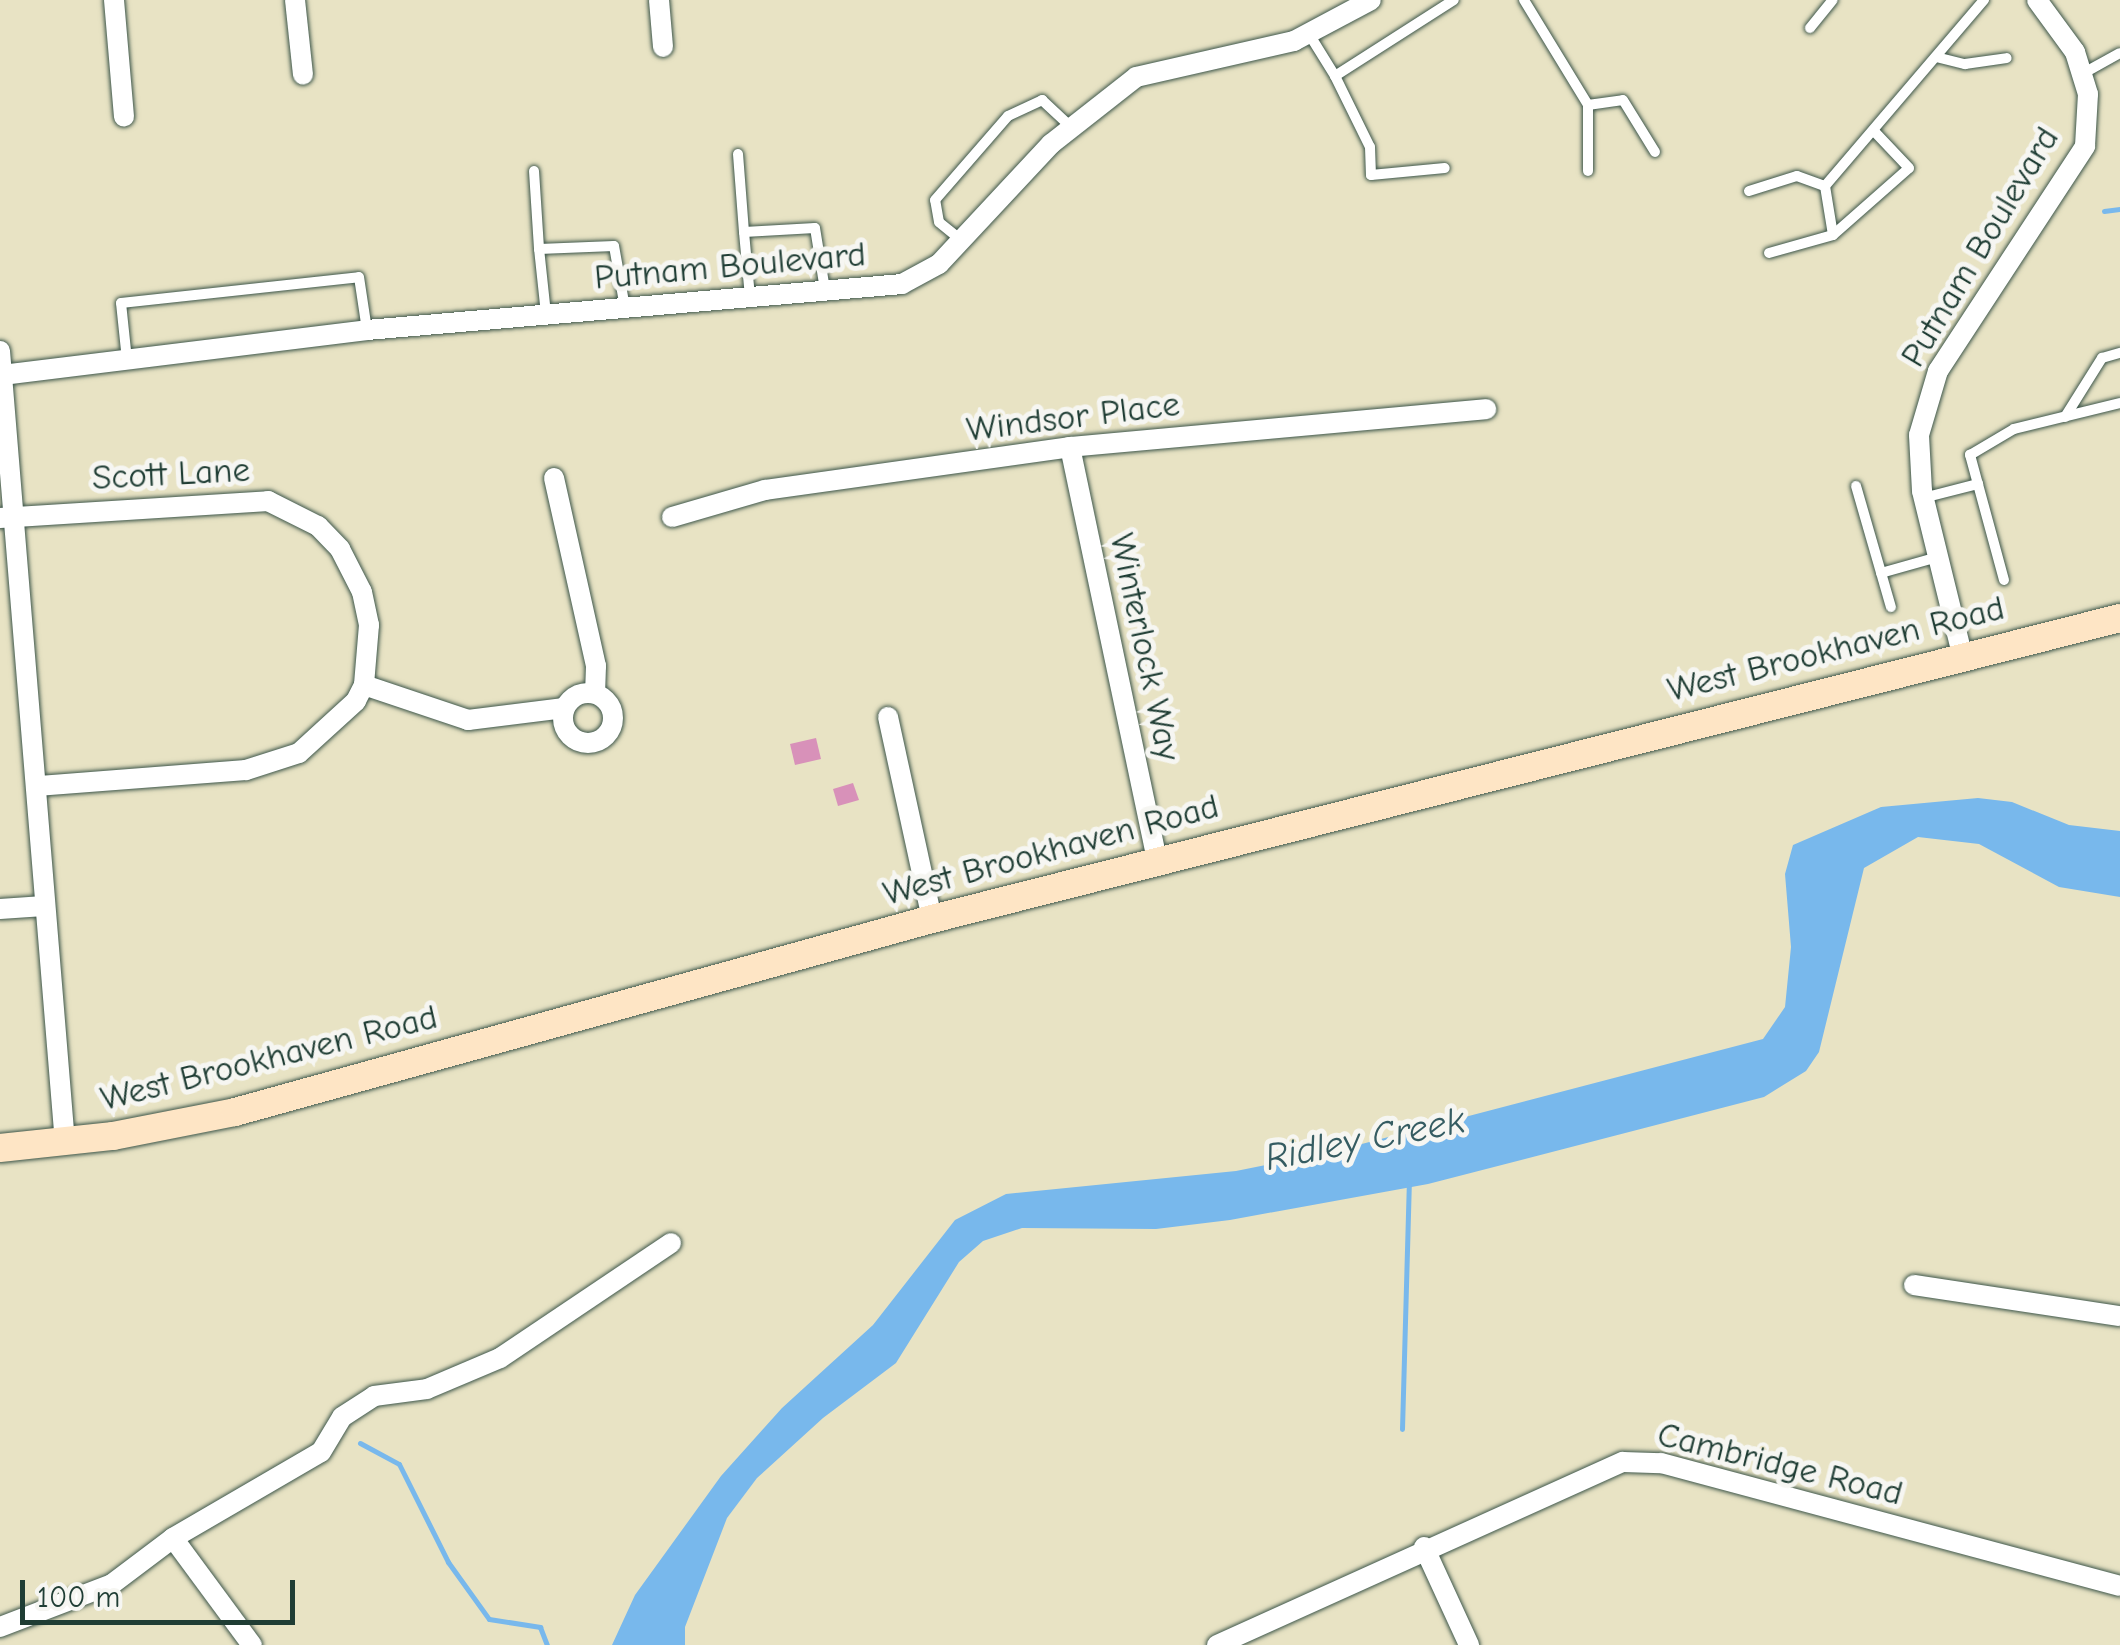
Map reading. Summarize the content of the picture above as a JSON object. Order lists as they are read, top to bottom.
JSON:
{
  "streets": {
    "street": [
      "Putnam Boulevard",
      "Windsor Place",
      "Scott Lane",
      "Winterlock Way",
      "West Brookhaven Road",
      "Cambridge Road"
    ]
  },
  "crossings": [
    ["Putnam Boulevard", "West Brookhaven Road"],
    ["Windsor Place", "Winterlock Way"],
    ["Winterlock Way", "West Brookhaven Road"]
  ],
  "water": ["Ridley Creek"],
  "scale_bar": "100 m"
}
